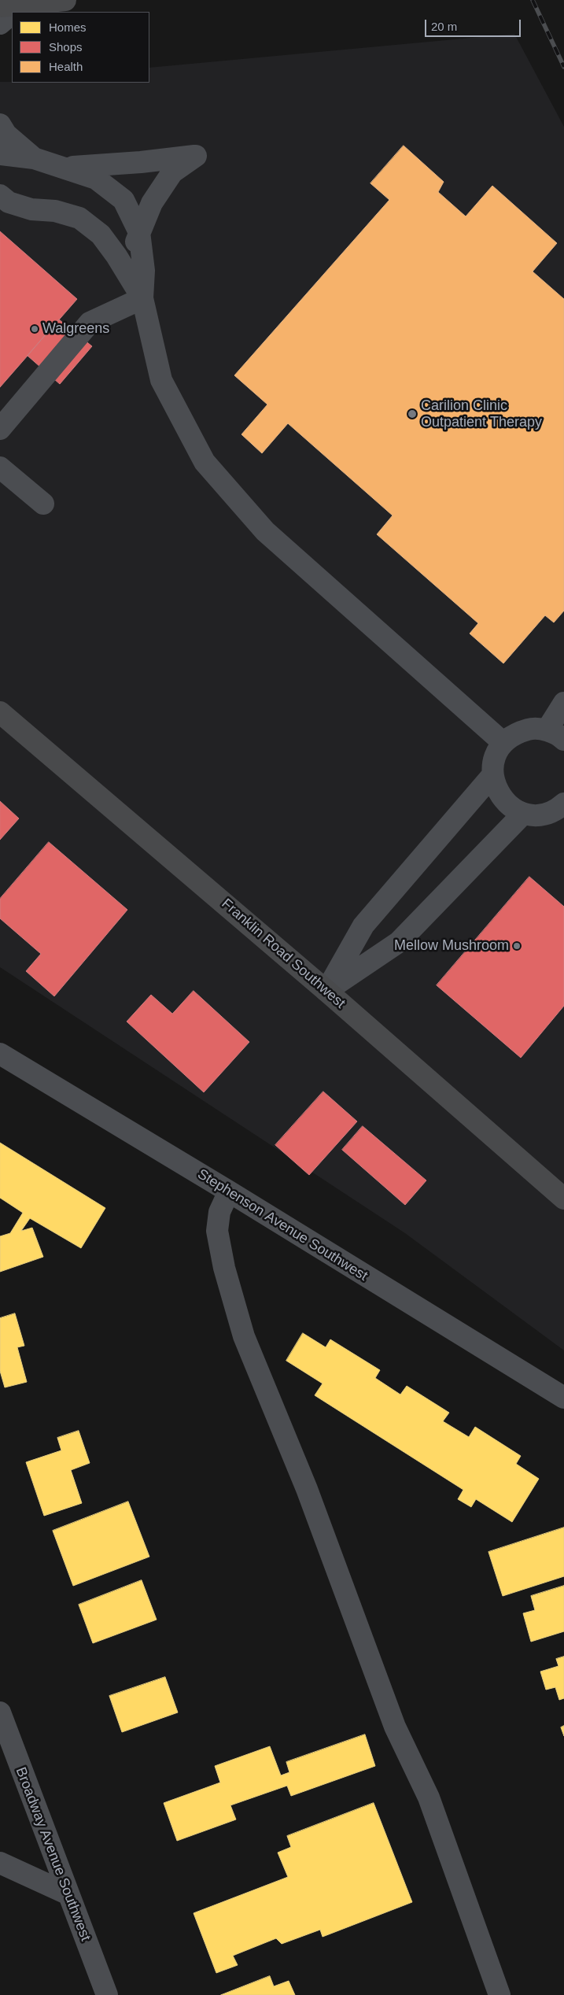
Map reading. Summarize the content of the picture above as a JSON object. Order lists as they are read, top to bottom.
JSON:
{
  "streets": {
    "main road": ["Franklin Road Southwest"],
    "street": ["Stephenson Avenue Southwest", "Broadway Avenue Southwest"]
  },
  "places": ["Walgreens", "Carilion Clinic Outpatient Therapy", "Mellow Mushroom"],
  "legend": ["Homes", "Shops", "Health"],
  "scale_bar": "20 m"
}
